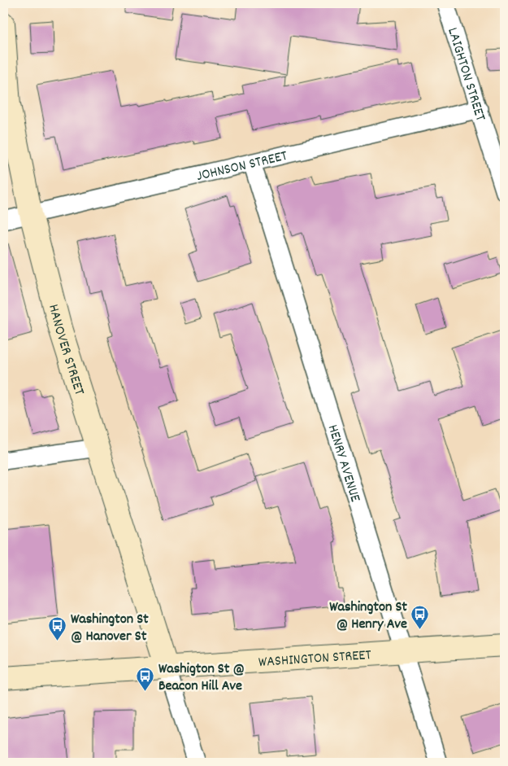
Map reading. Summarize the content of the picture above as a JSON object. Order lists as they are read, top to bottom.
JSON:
{
  "streets": {
    "street": [
      "LAIGHTON STREET",
      "JOHNSON STREET",
      "HANOVER STREET",
      "HENRY AVENUE",
      "WASHINGTON STREET"
    ]
  },
  "crossings": [
    ["LAIGHTON STREET", "JOHNSON STREET"],
    ["JOHNSON STREET", "HANOVER STREET"],
    ["JOHNSON STREET", "HENRY AVENUE"],
    ["HANOVER STREET", "WASHINGTON STREET"],
    ["HENRY AVENUE", "WASHINGTON STREET"]
  ],
  "places": {
    "bus stop": ["Washington St @ Henry Ave", "Washington St @ Hanover St", "Washigton St @ Beacon Hill Ave"]
  }
}
